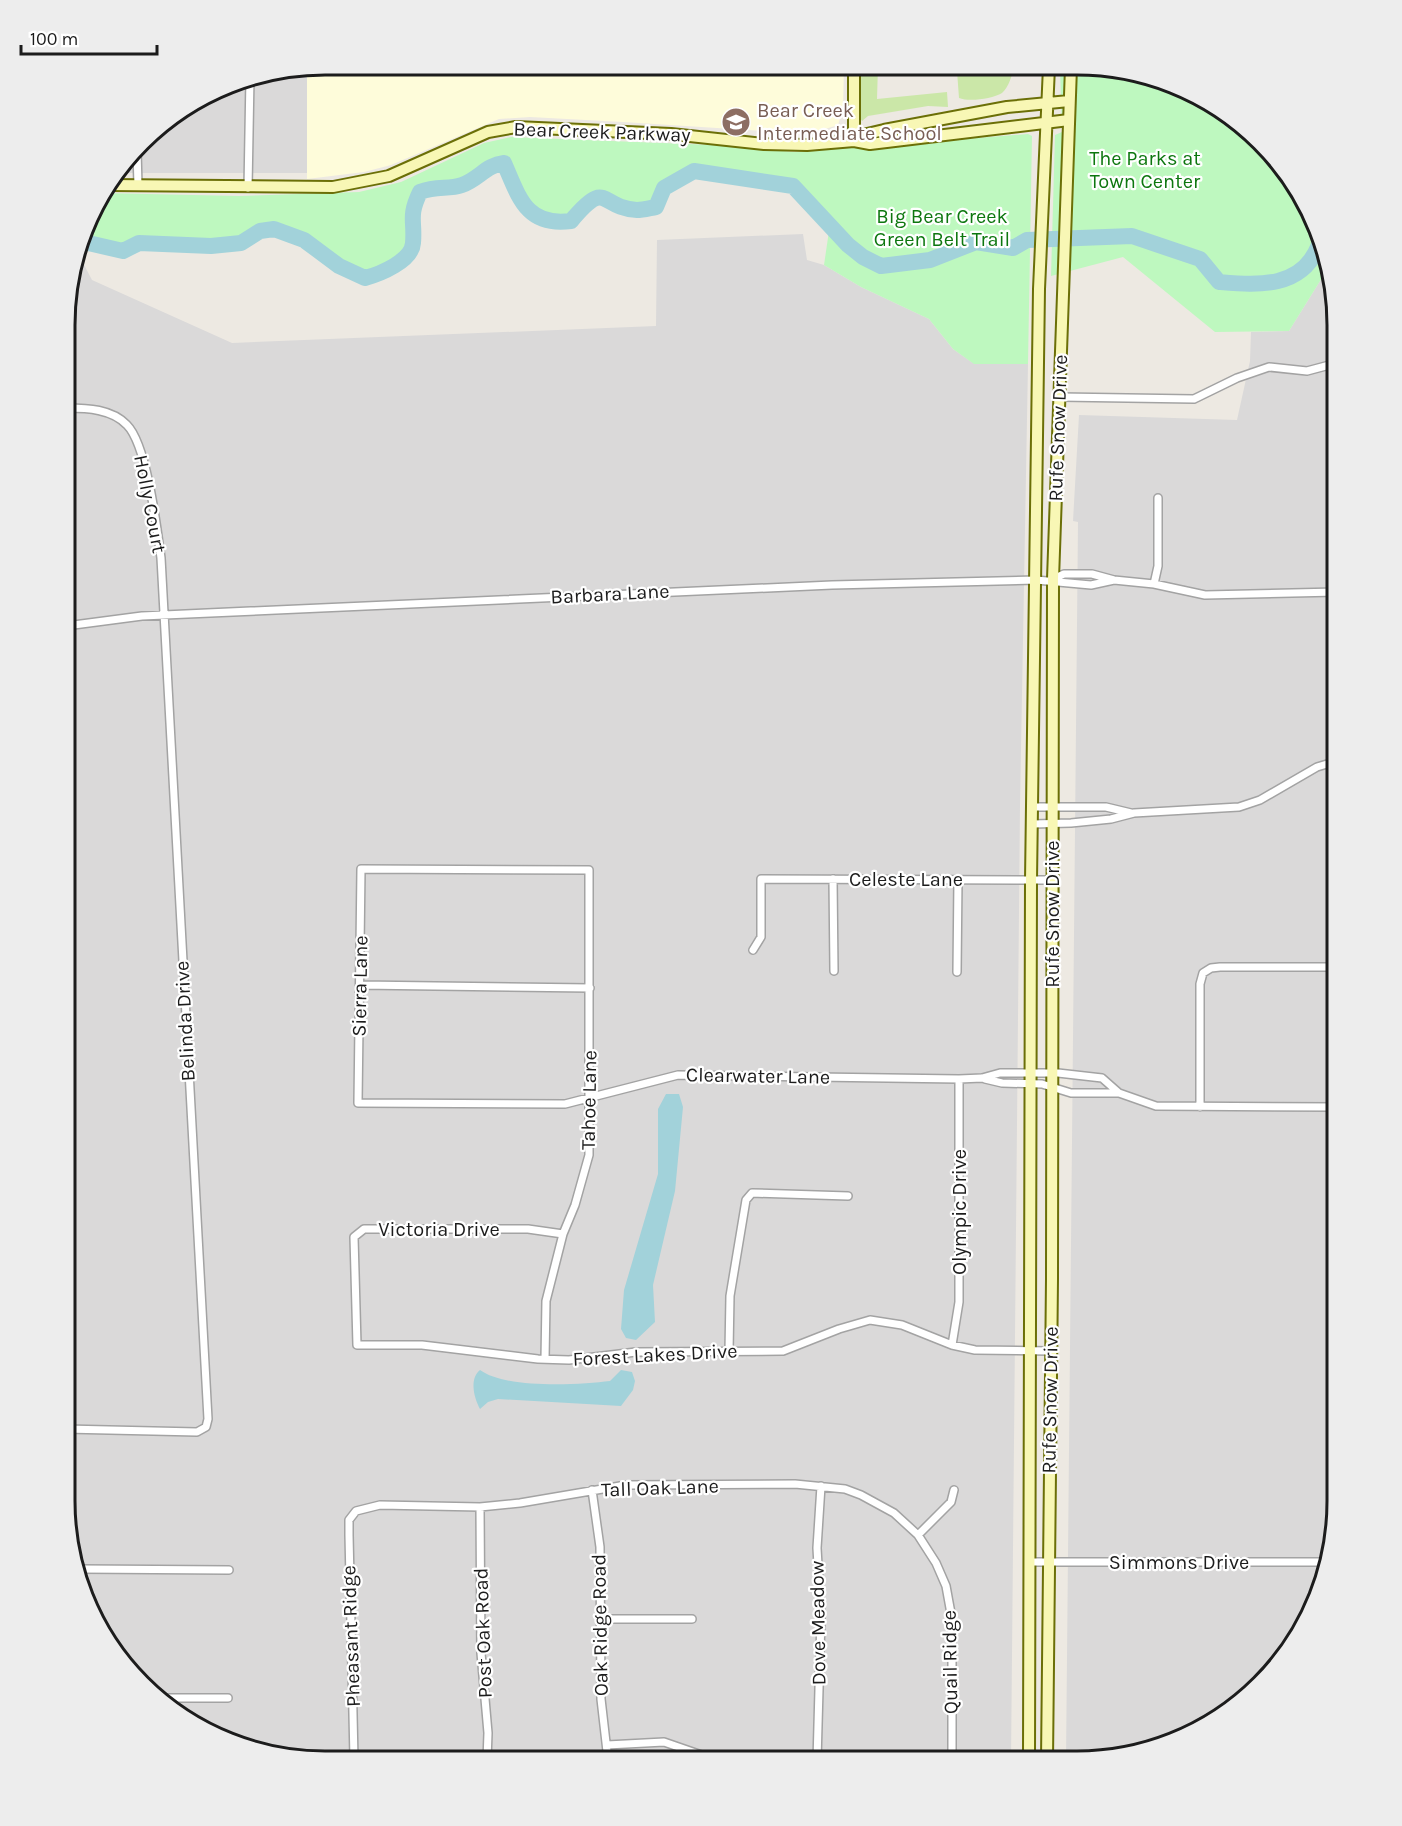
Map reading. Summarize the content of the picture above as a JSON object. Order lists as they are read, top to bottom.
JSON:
{
  "streets": {
    "main road": ["Bear Creek Parkway", "Rufe Snow Drive"],
    "street": [
      "Holly Court",
      "Barbara Lane",
      "Celeste Lane",
      "Sierra Lane",
      "Belinda Drive",
      "Clearwater Lane",
      "Tahoe Lane",
      "Olympic Drive",
      "Victoria Drive",
      "Forest Lakes Drive",
      "Tall Oak Lane",
      "Simmons Drive",
      "Dove Meadow",
      "Oak Ridge Road",
      "Post Oak Road",
      "Pheasant Ridge",
      "Quail Ridge"
    ]
  },
  "crossings": [
    ["Bear Creek Parkway", "Rufe Snow Drive"],
    ["Rufe Snow Drive", "Barbara Lane"],
    ["Rufe Snow Drive", "Celeste Lane"],
    ["Rufe Snow Drive", "Clearwater Lane"],
    ["Rufe Snow Drive", "Forest Lakes Drive"],
    ["Rufe Snow Drive", "Simmons Drive"],
    ["Holly Court", "Barbara Lane"],
    ["Holly Court", "Belinda Drive"],
    ["Barbara Lane", "Belinda Drive"],
    ["Sierra Lane", "Clearwater Lane"],
    ["Sierra Lane", "Tahoe Lane"],
    ["Clearwater Lane", "Tahoe Lane"],
    ["Clearwater Lane", "Olympic Drive"],
    ["Tahoe Lane", "Victoria Drive"],
    ["Tahoe Lane", "Forest Lakes Drive"],
    ["Olympic Drive", "Forest Lakes Drive"],
    ["Victoria Drive", "Forest Lakes Drive"],
    ["Tall Oak Lane", "Dove Meadow"],
    ["Tall Oak Lane", "Oak Ridge Road"],
    ["Tall Oak Lane", "Post Oak Road"],
    ["Tall Oak Lane", "Pheasant Ridge"],
    ["Tall Oak Lane", "Quail Ridge"]
  ],
  "parks": ["The Parks at Town Center", "Big Bear Creek Green Belt Trail"],
  "places": {
    "school or university": ["Bear Creek Intermediate School"]
  },
  "scale_bar": "100 m"
}
